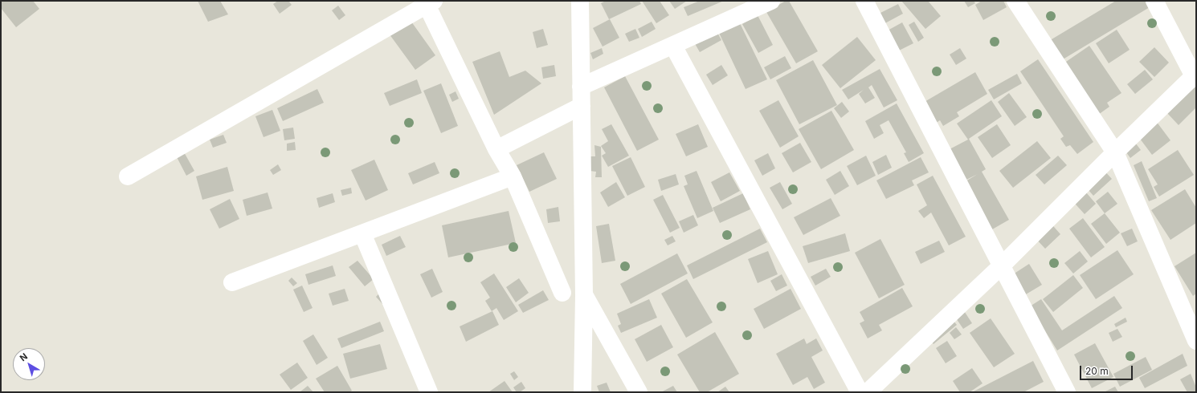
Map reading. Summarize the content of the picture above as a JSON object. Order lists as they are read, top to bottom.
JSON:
{
  "scale_bar": "20 m",
  "north": "top left"
}
